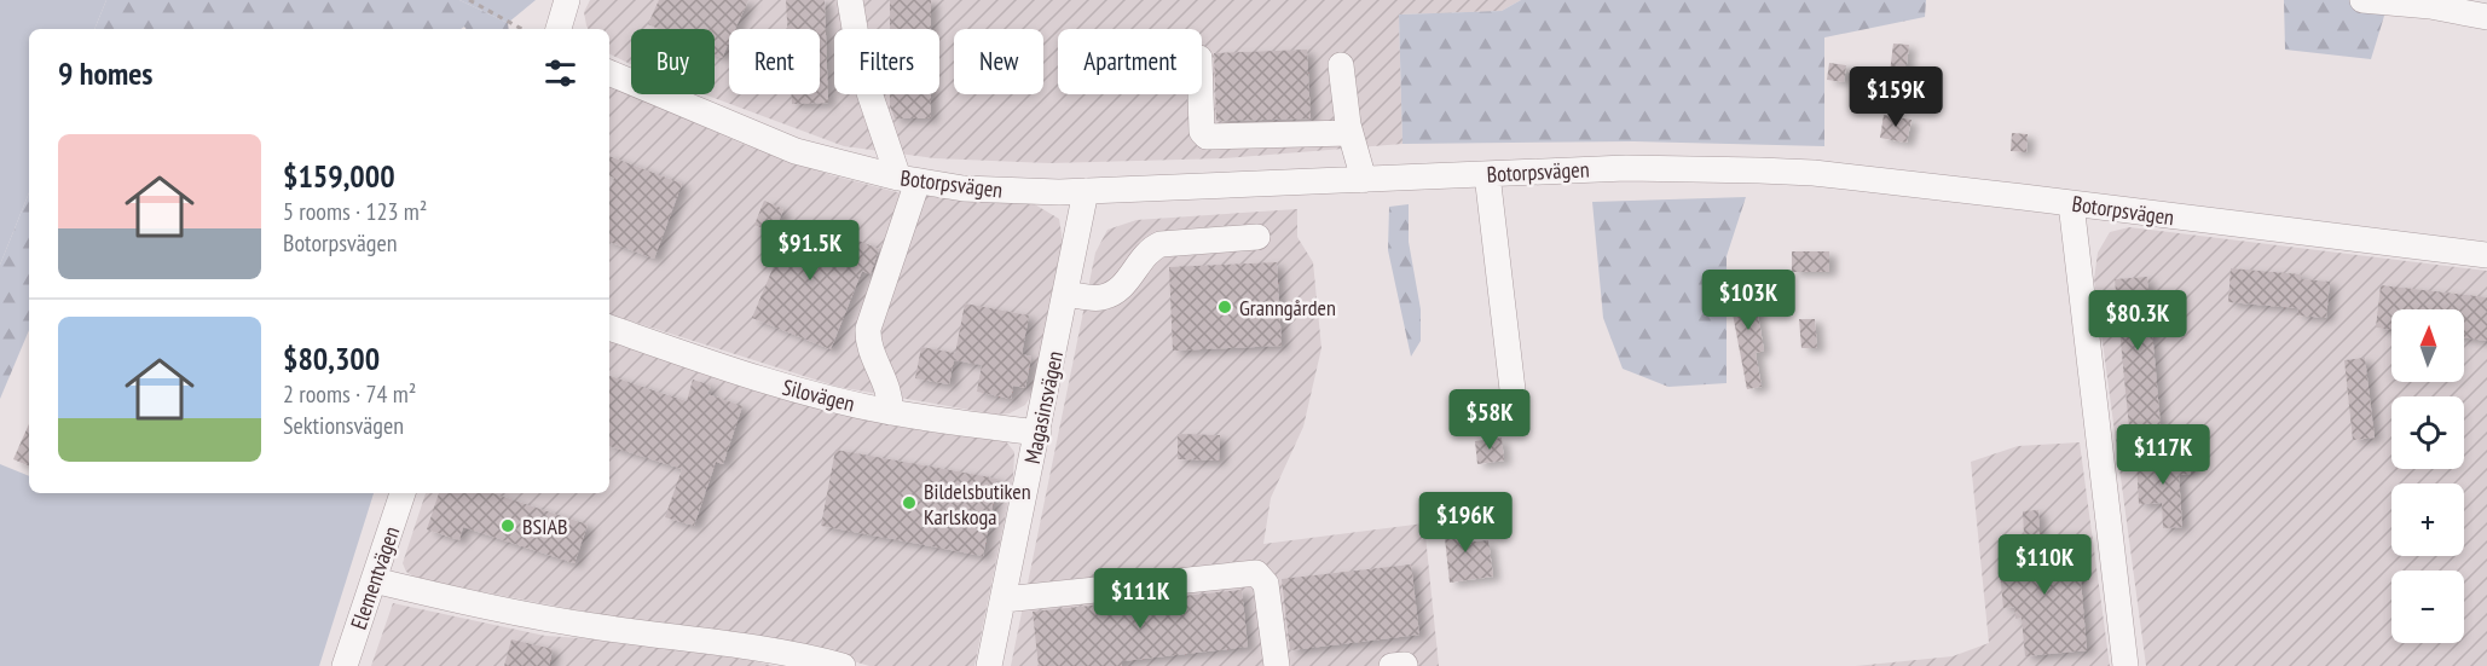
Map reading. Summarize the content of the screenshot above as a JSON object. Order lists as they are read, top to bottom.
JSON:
{
  "streets": {
    "street": [
      "Botorpsvägen",
      "Silovägen",
      "Magasinsvägen",
      "Elementvägen"
    ]
  },
  "crossings": [
    ["Botorpsvägen", "Magasinsvägen"],
    ["Silovägen", "Magasinsvägen"]
  ],
  "places": ["Granngården", "Bildelsbutiken Karlskoga", "BSIAB"],
  "north": "top",
  "page": {
    "chip": [
      "Buy",
      "Rent",
      "Filters",
      "New",
      "Apartment"
    ],
    "heading": "9 homes",
    "price": [
      "$159K",
      "$91.5K",
      "$103K",
      "$80.3K",
      "$58K",
      "$117K",
      "$196K",
      "$110K",
      "$111K"
    ],
    "list": [
      {
        "name": "$159,000",
        "note": "5 rooms · 123 m² · Botorpsvägen"
      },
      {
        "name": "$80,300",
        "note": "2 rooms · 74 m² · Sektionsvägen"
      }
    ],
    "map_buttons": ["+", "−"]
  }
}
